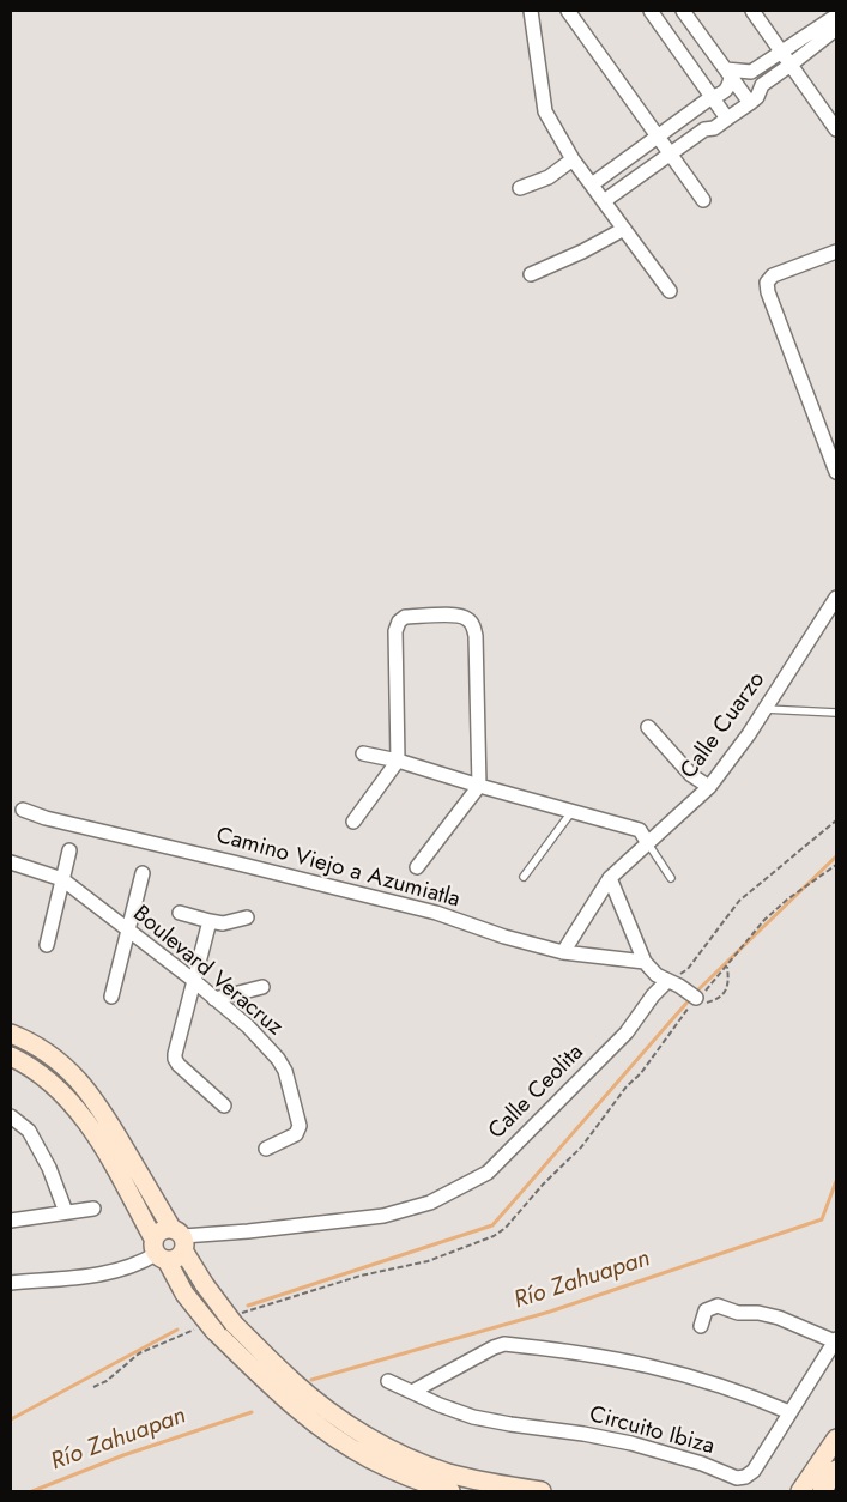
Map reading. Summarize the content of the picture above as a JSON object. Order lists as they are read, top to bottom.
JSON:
{
  "streets": {
    "street": [
      "Calle Cuarzo",
      "Camino Viejo a Azumiatla",
      "Boulevard Veracruz",
      "Calle Ceolita",
      "Circuito Ibiza"
    ]
  },
  "crossings": [
    ["Calle Cuarzo", "Camino Viejo a Azumiatla"]
  ],
  "water": ["Río Zahuapan"]
}
